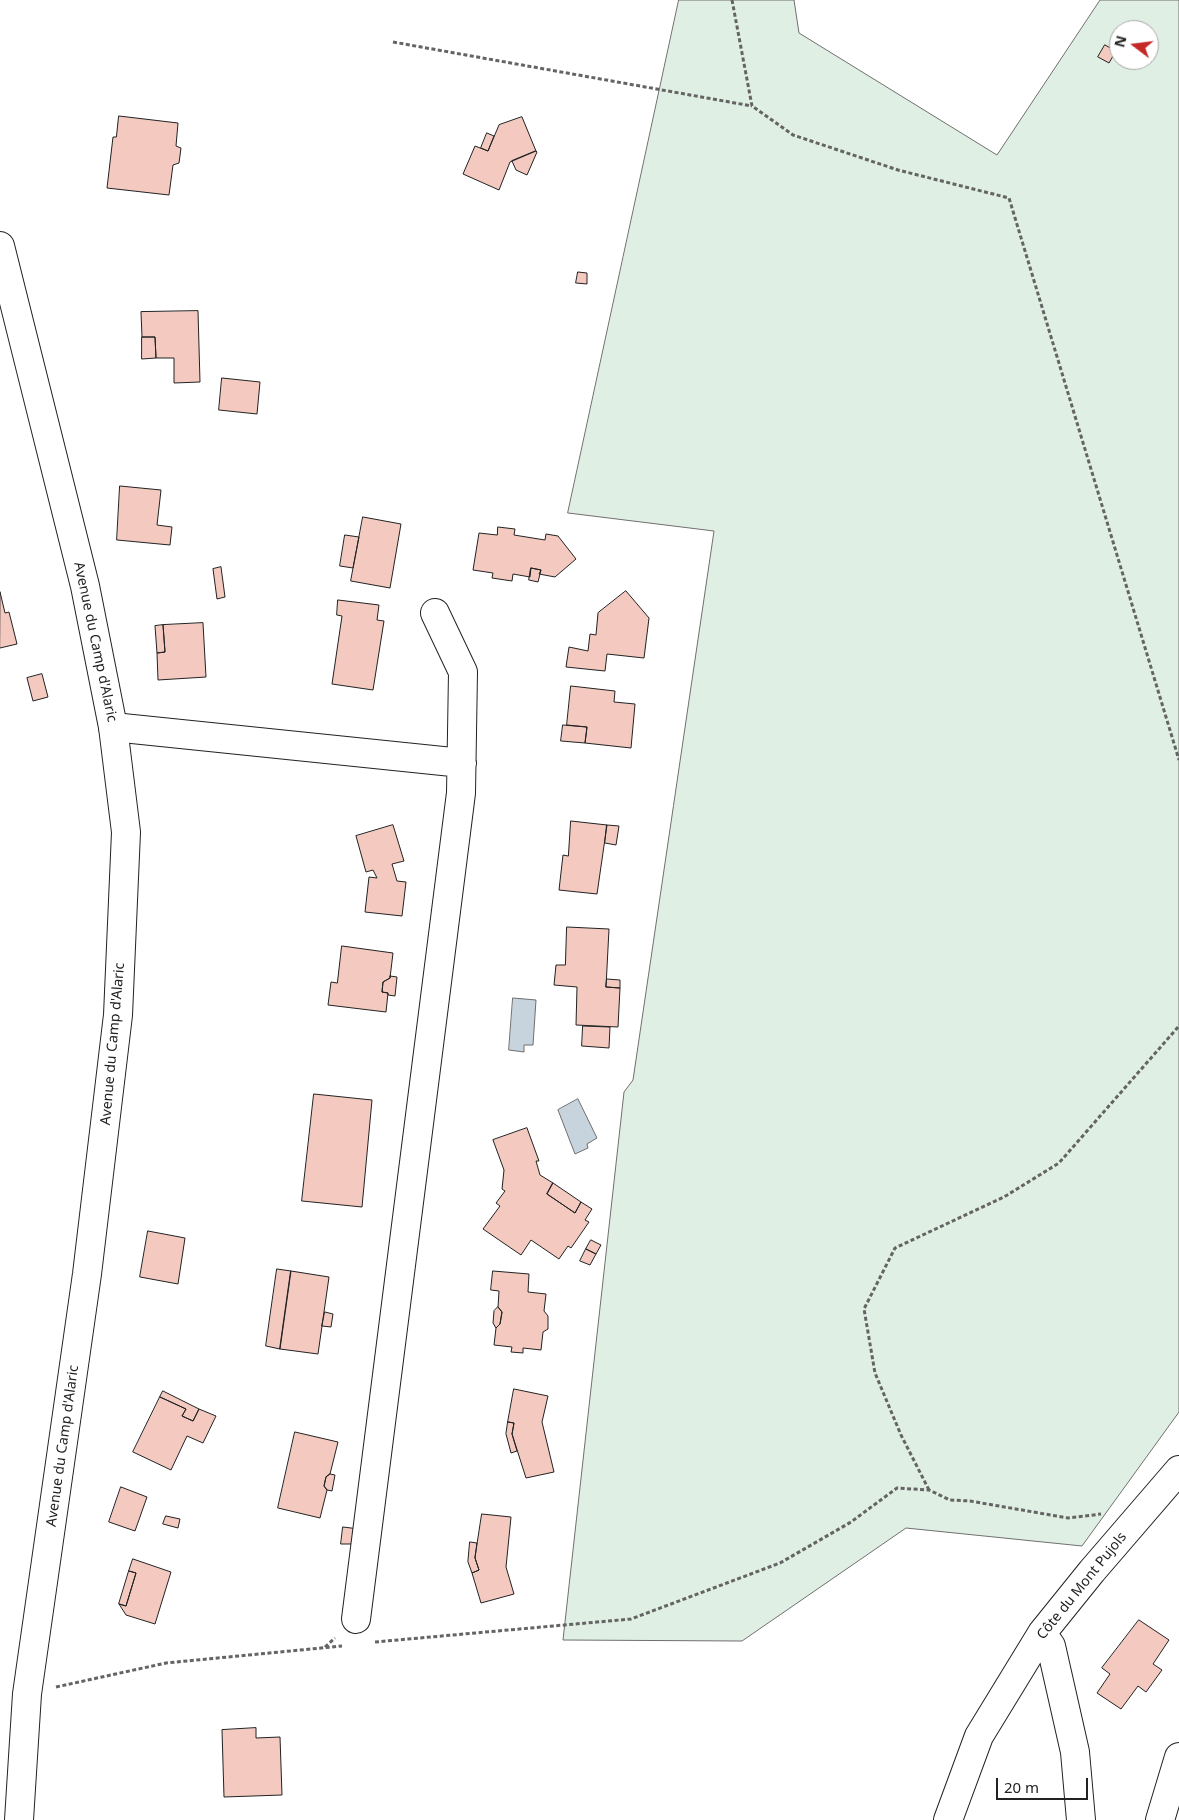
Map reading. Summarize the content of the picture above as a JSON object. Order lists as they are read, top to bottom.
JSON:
{
  "streets": {
    "street": ["Avenue du Camp d'Alaric", "Côte du Mont Pujols"]
  },
  "scale_bar": "20 m",
  "north": "left"
}
